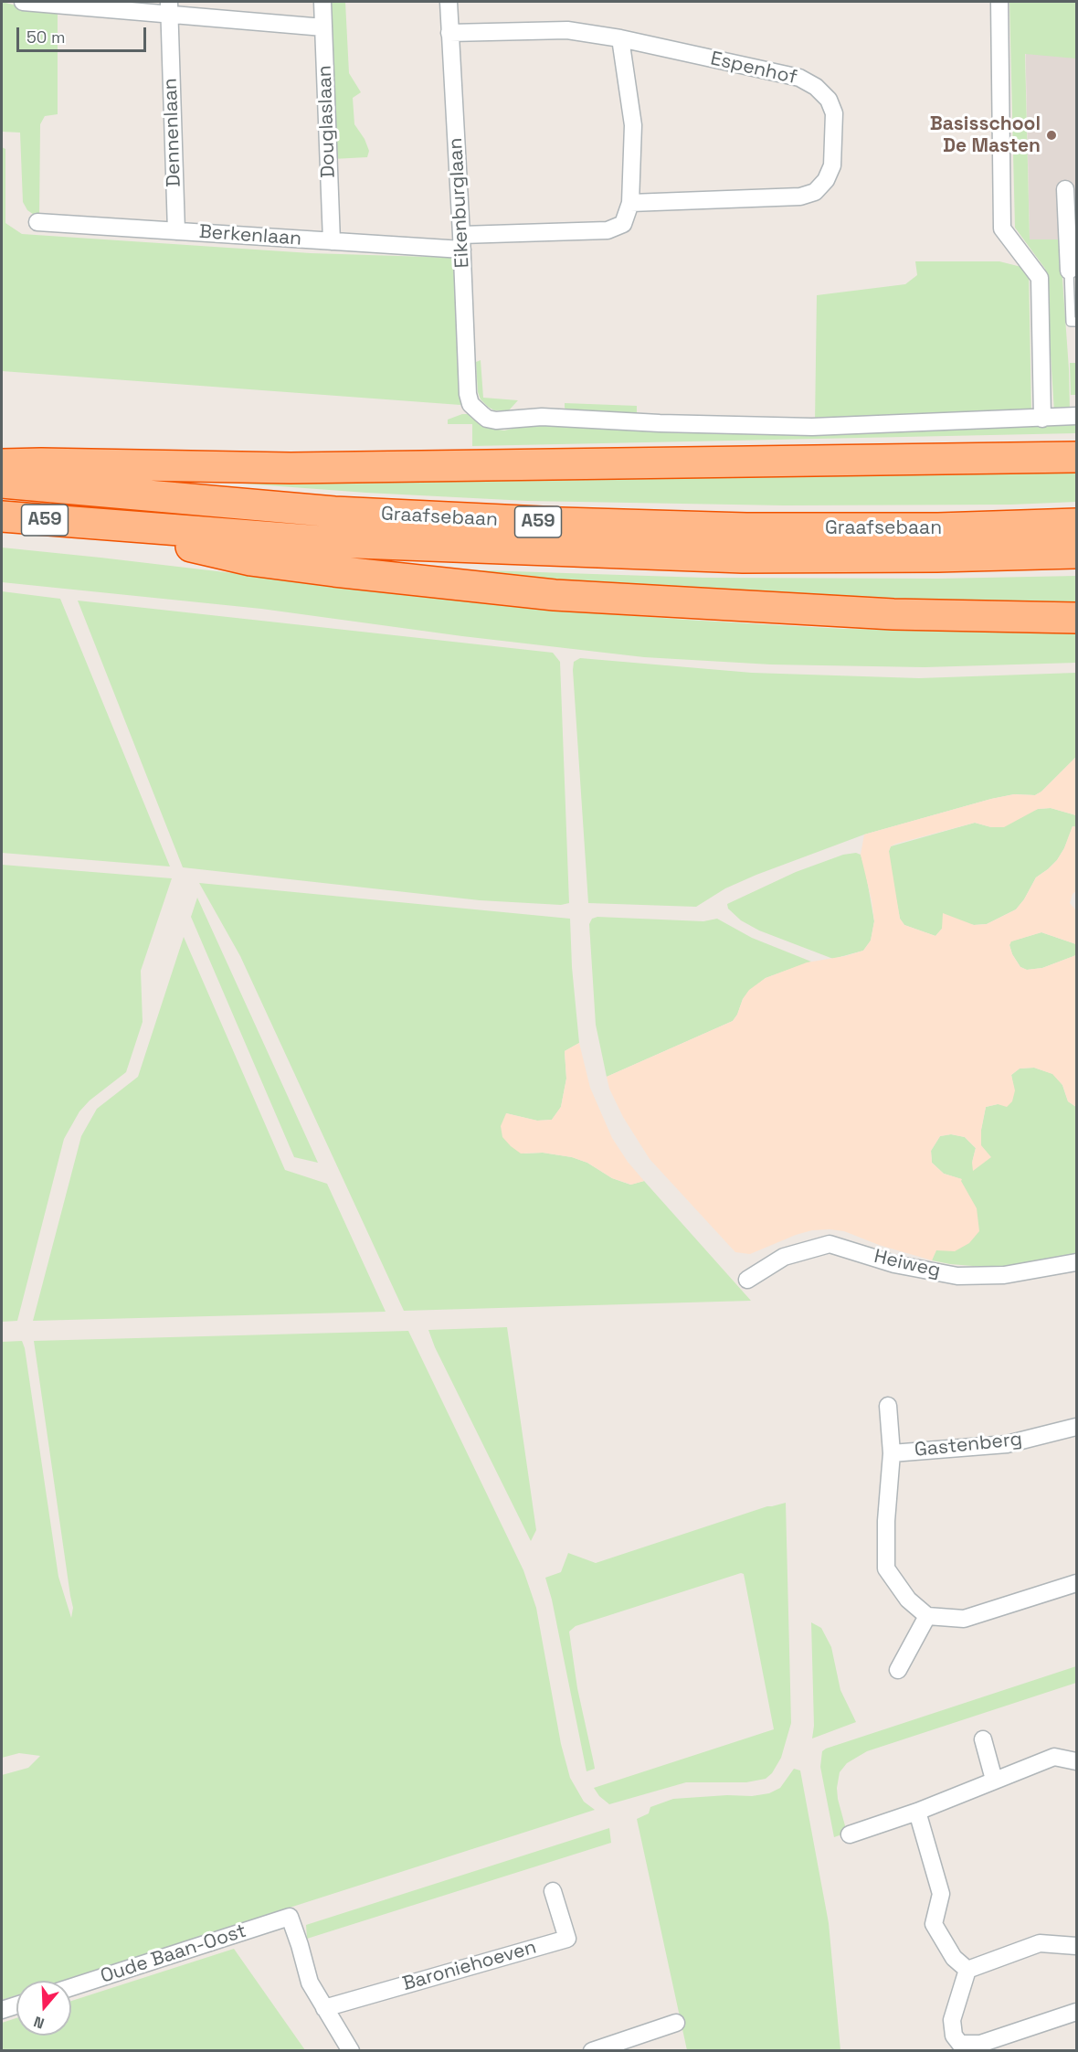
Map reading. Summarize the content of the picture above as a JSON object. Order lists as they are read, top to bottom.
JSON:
{
  "streets": {
    "highway": ["Graafsebaan", "A59"],
    "street": [
      "Espenhof",
      "Douglaslaan",
      "Dennenlaan",
      "Eikenburglaan",
      "Berkenlaan",
      "Heiweg",
      "Gastenberg",
      "Oude Baan-Oost",
      "Baroniehoeven"
    ]
  },
  "crossings": [
    ["Espenhof", "Eikenburglaan"],
    ["Douglaslaan", "Berkenlaan"],
    ["Dennenlaan", "Berkenlaan"],
    ["Eikenburglaan", "Berkenlaan"],
    ["Graafsebaan", "A59"],
    ["Oude Baan-Oost", "Baroniehoeven"]
  ],
  "places": ["Basisschool De Masten"],
  "scale_bar": "50 m",
  "north": "bottom"
}
